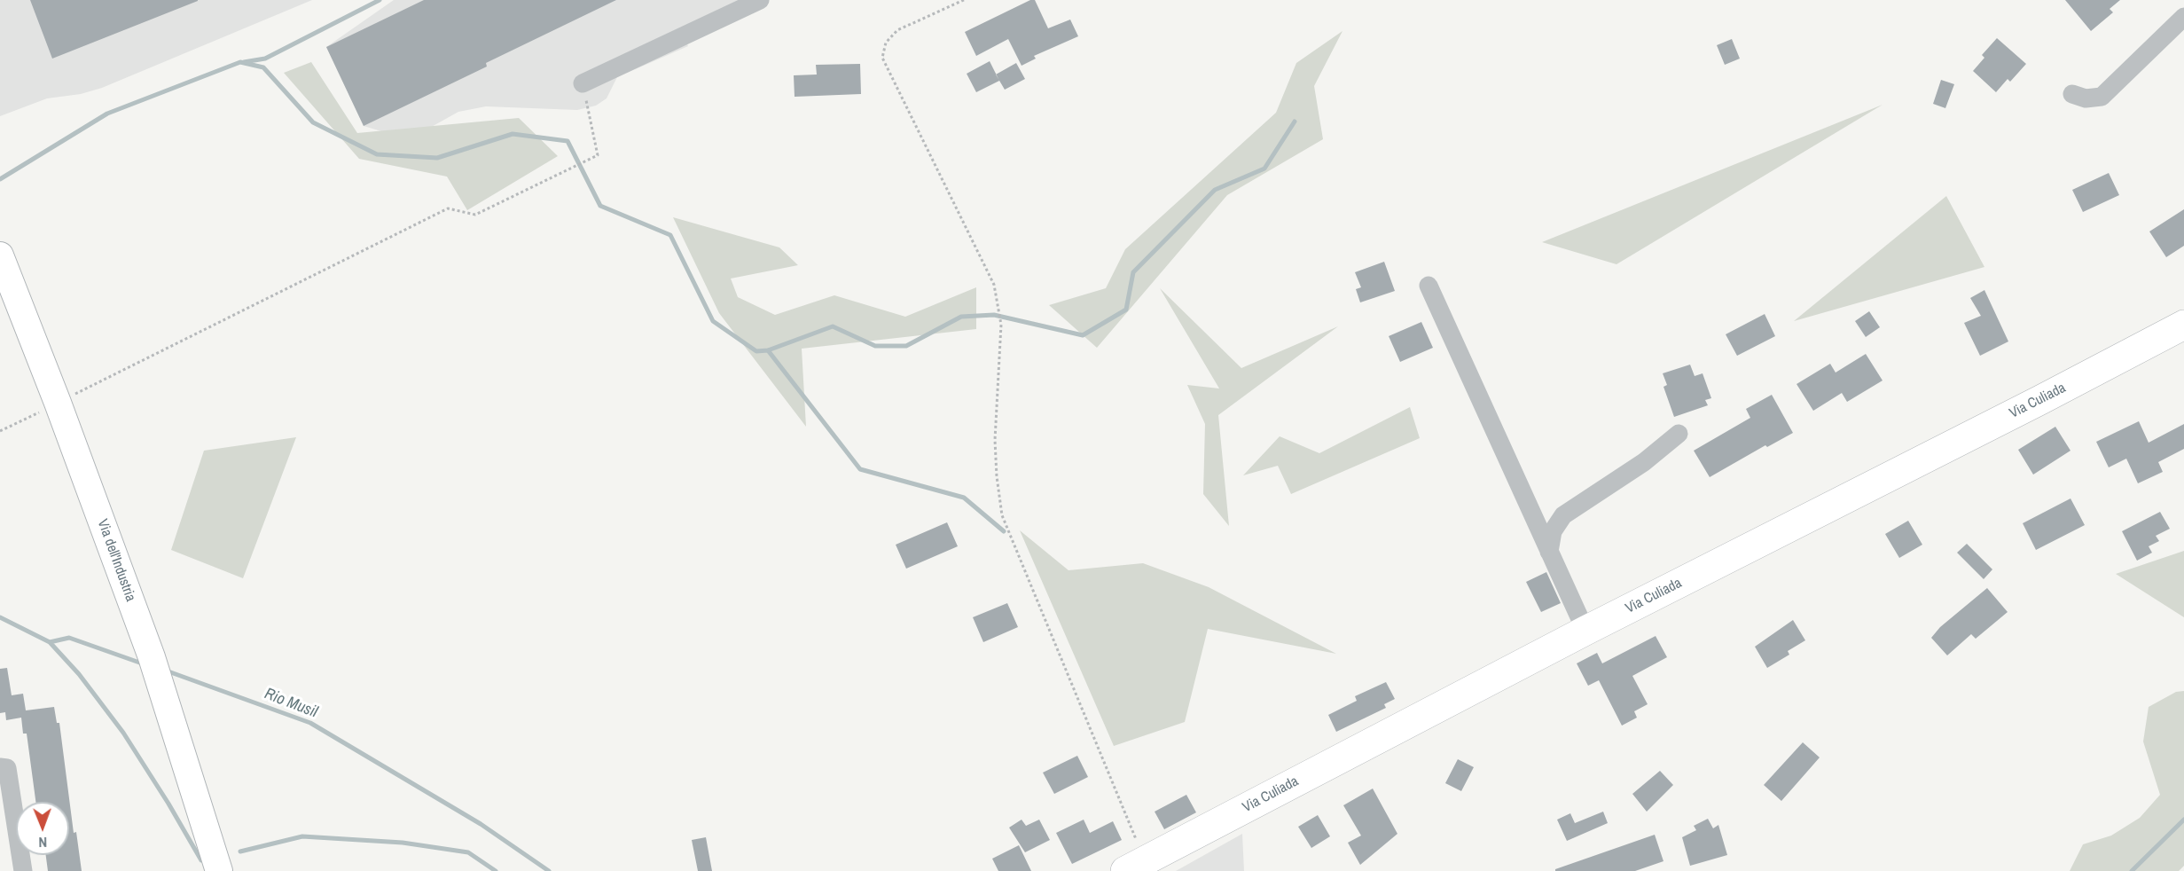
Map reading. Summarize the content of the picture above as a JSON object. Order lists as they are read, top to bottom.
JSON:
{
  "streets": {
    "main road": ["Via Culiada"],
    "street": ["Via dell'Industria"]
  },
  "water": ["Rio Musil"],
  "north": "bottom"
}
